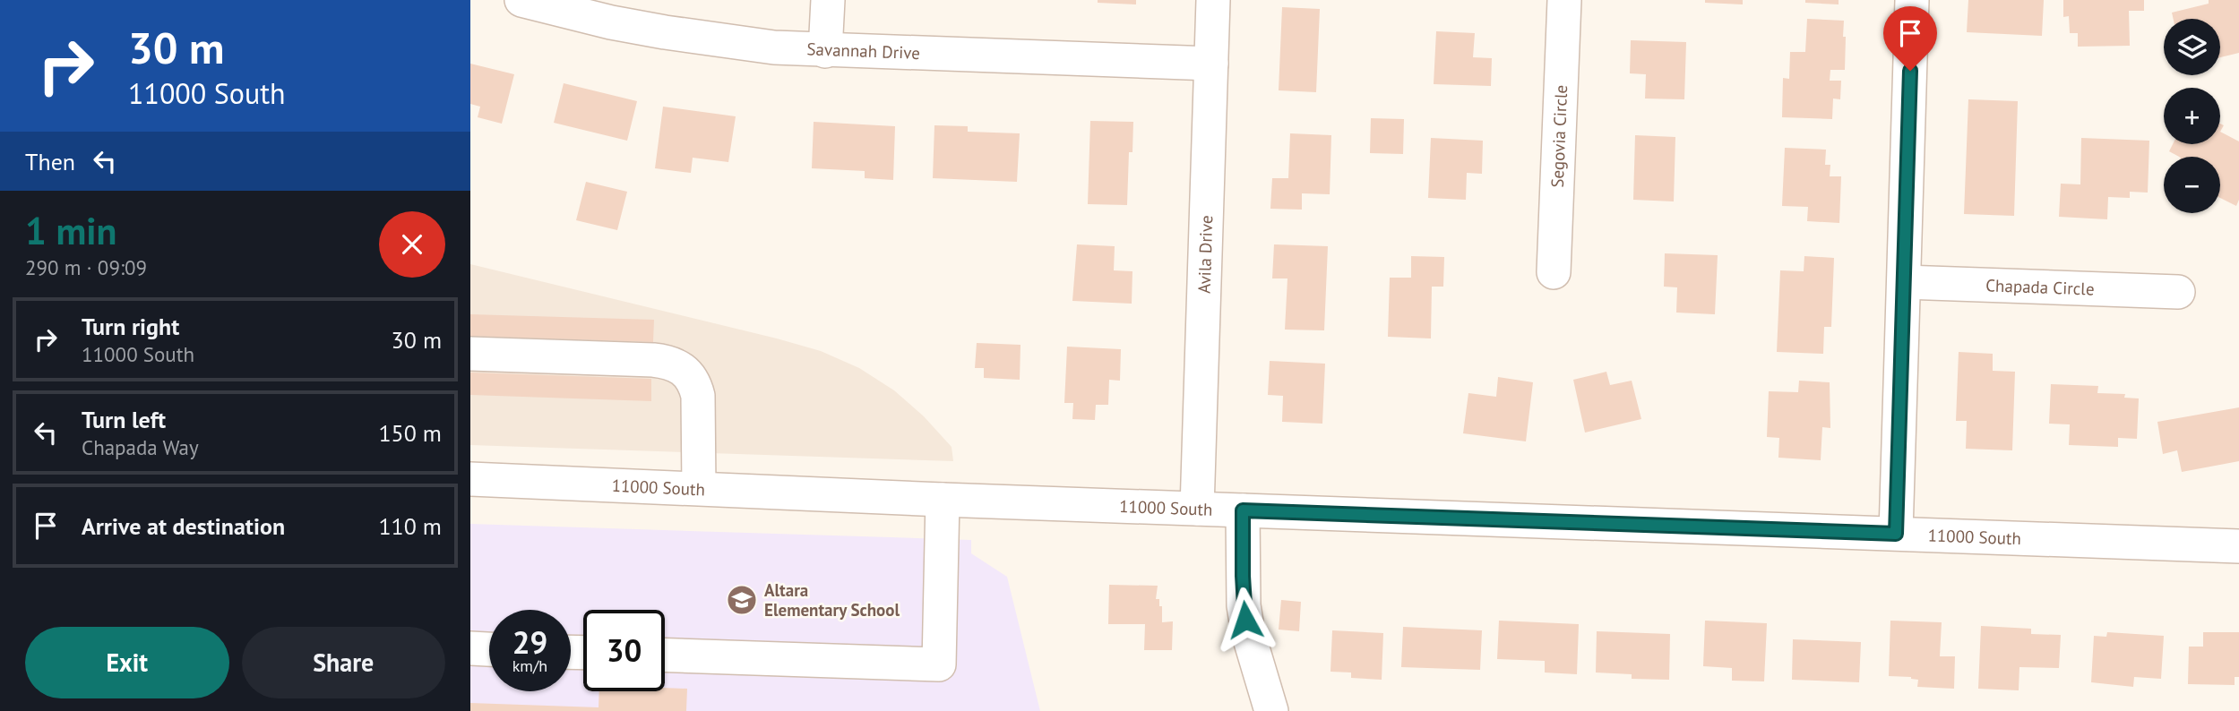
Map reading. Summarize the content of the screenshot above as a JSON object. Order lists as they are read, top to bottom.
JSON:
{
  "streets": {
    "street": [
      "Savannah Drive",
      "Segovia Circle",
      "Avila Drive",
      "Chapada Circle",
      "11000 South"
    ]
  },
  "crossings": [
    ["Savannah Drive", "Avila Drive"],
    ["Avila Drive", "11000 South"]
  ],
  "places": {
    "school or university": ["Altara Elementary School"]
  },
  "page": {
    "turn": ["30 m", "11000 South"],
    "map_buttons": ["+", "−"],
    "then": "Then",
    "heading": ["1 min", "290 m · 09:09"],
    "list": [
      {
        "name": "Turn right",
        "note": "11000 South",
        "value": "30 m"
      },
      {
        "name": "Turn left",
        "note": "Chapada Way",
        "value": "150 m"
      },
      {
        "name": "Arrive at destination",
        "value": "110 m"
      }
    ],
    "speed": "29 km/h",
    "limit": "30",
    "buttons": ["Exit", "Share"]
  }
}
